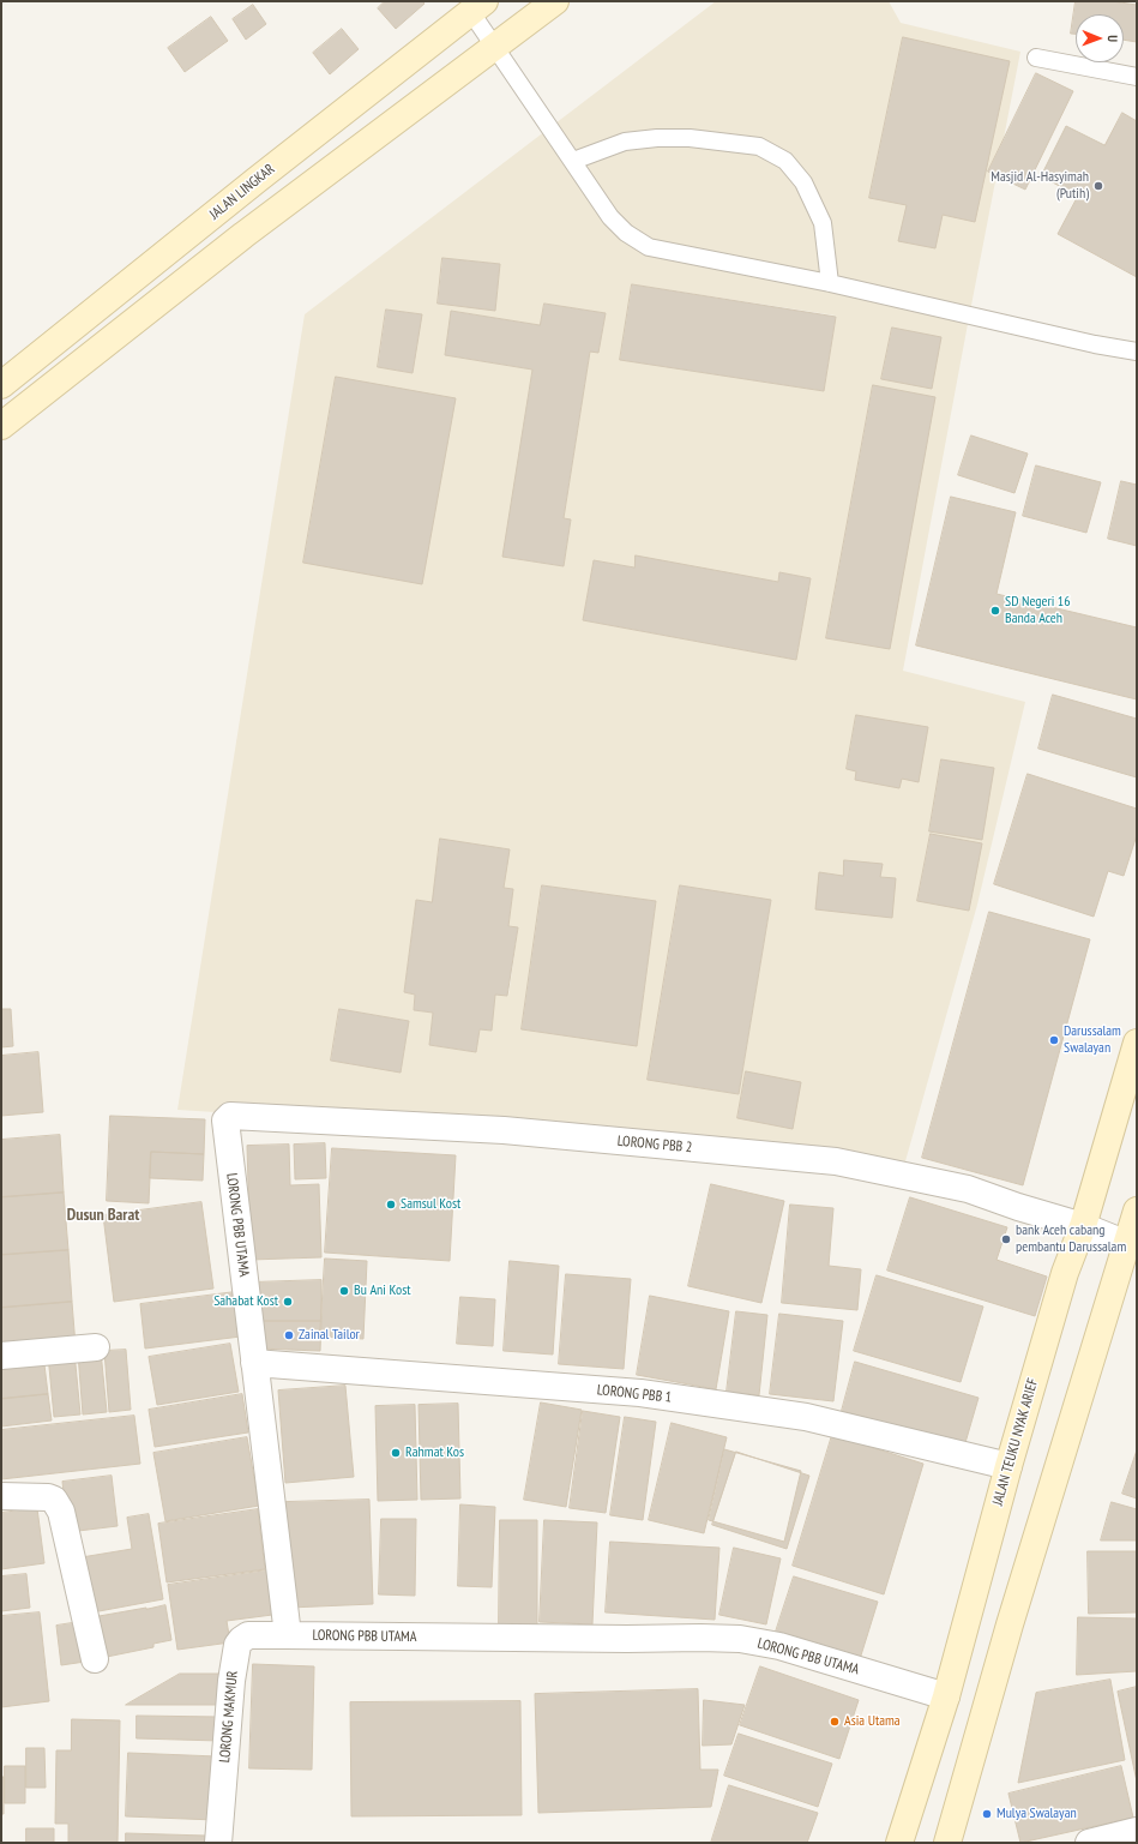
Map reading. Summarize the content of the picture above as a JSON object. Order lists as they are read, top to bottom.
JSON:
{
  "streets": {
    "main road": ["JALAN LINGKAR", "JALAN TEUKU NYAK ARIEF"],
    "street": [
      "LORONG PBB 2",
      "LORONG PBB UTAMA",
      "LORONG PBB 1",
      "LORONG MAKMUR"
    ]
  },
  "crossings": [
    ["LORONG PBB 2", "LORONG PBB UTAMA"],
    ["LORONG PBB 2", "JALAN TEUKU NYAK ARIEF"],
    ["LORONG PBB UTAMA", "LORONG PBB 1"],
    ["LORONG PBB UTAMA", "JALAN TEUKU NYAK ARIEF"],
    ["LORONG PBB UTAMA", "LORONG MAKMUR"],
    ["LORONG PBB 1", "JALAN TEUKU NYAK ARIEF"]
  ],
  "districts": ["Dusun Barat"],
  "places": [
    "Masjid Al-Hasyimah (Putih)",
    "SD Negeri 16 Banda Aceh",
    "Darussalam Swalayan",
    "Samsul Kost",
    "bank Aceh cabang pembantu Darussalam",
    "Bu Ani Kost",
    "Sahabat Kost",
    "Zainal Tailor",
    "Rahmat Kos",
    "Asia Utama",
    "Mulya Swalayan"
  ],
  "north": "right"
}
